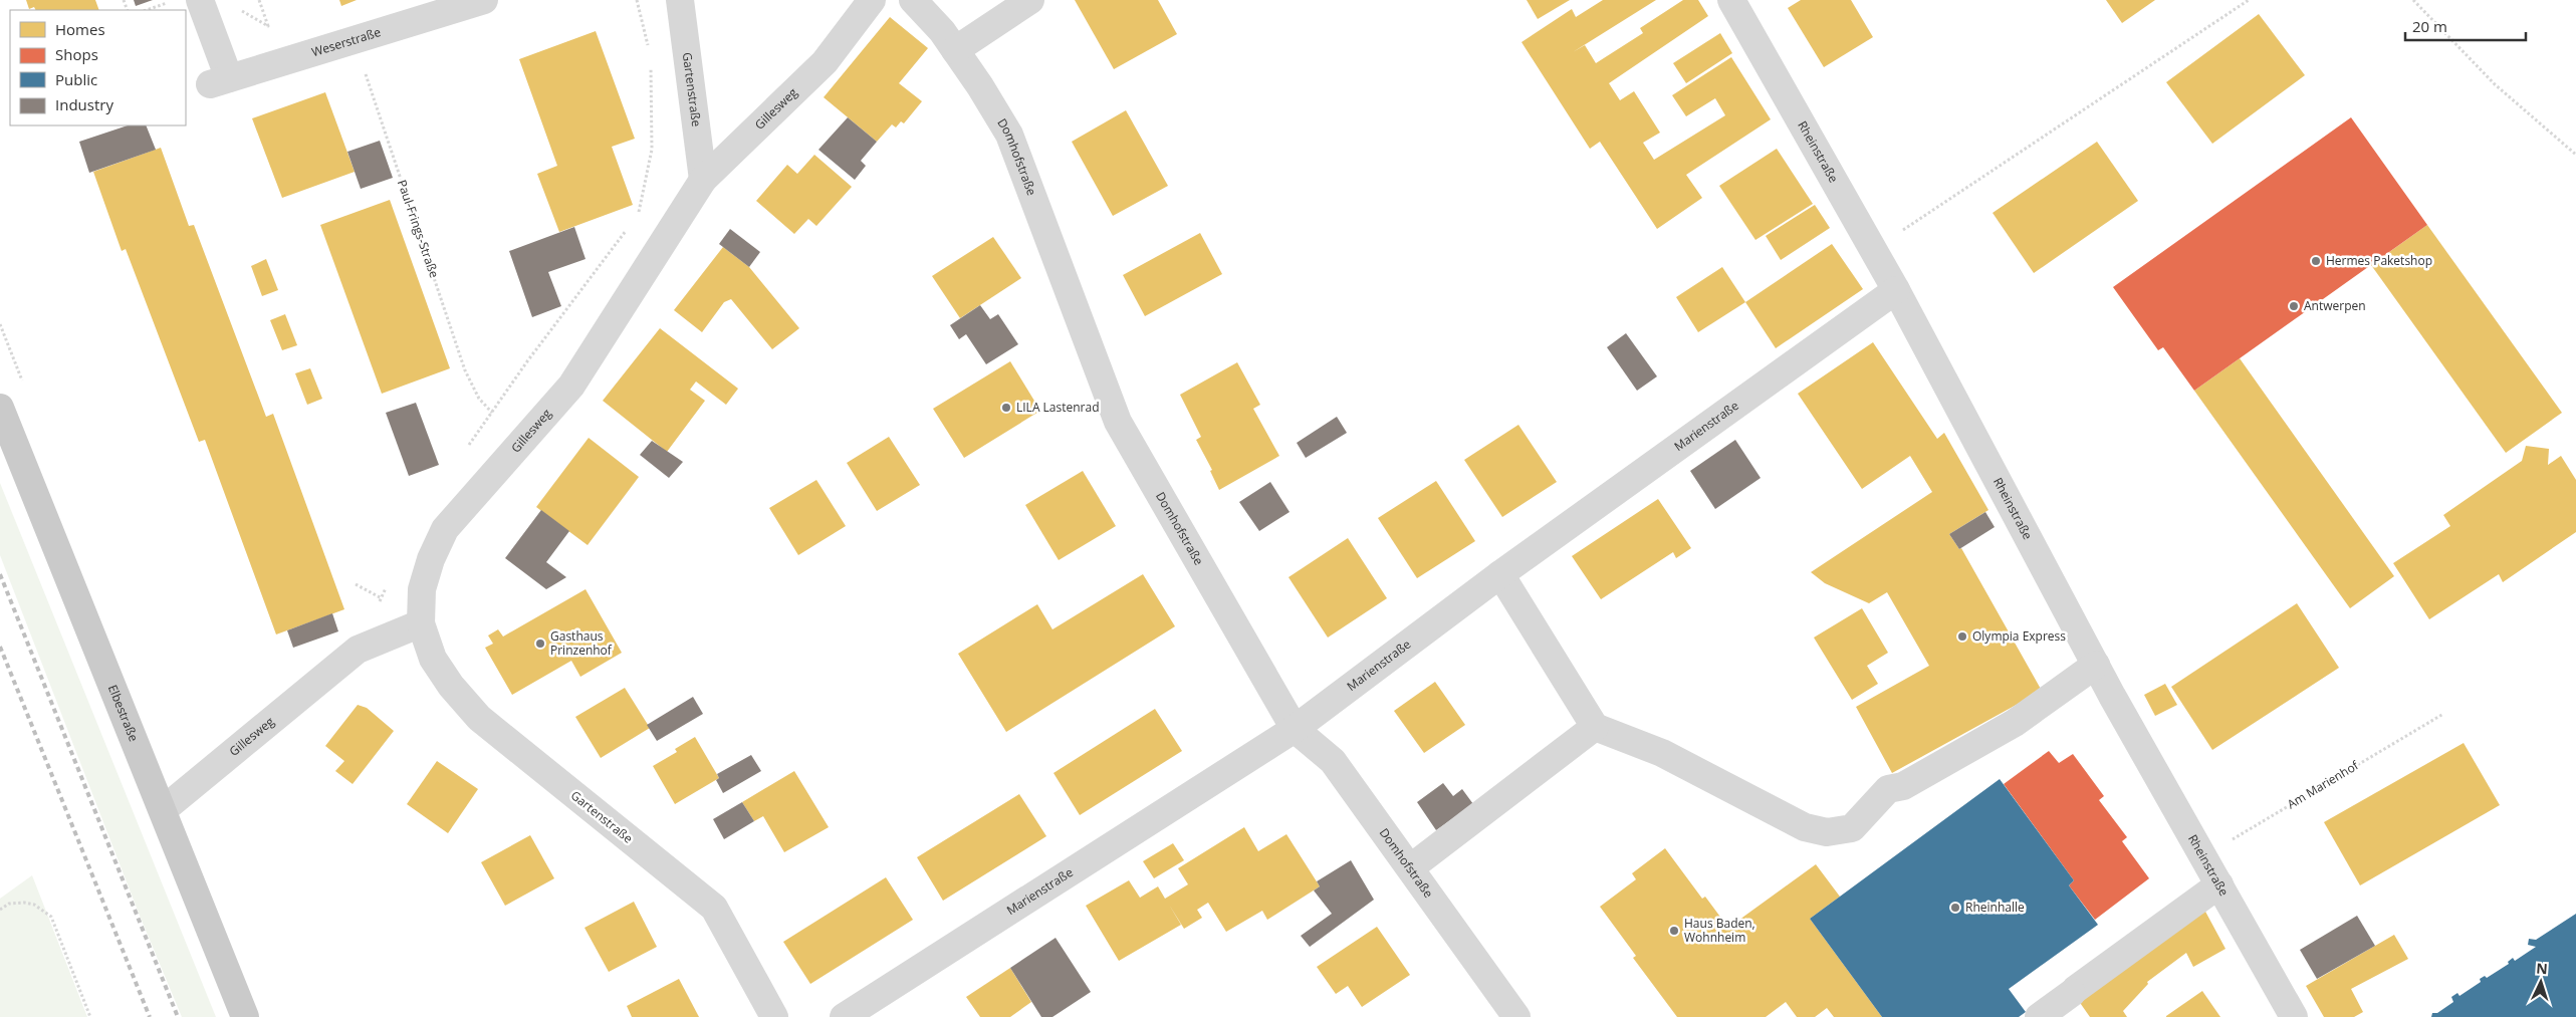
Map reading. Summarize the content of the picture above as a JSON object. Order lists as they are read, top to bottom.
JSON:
{
  "streets": {
    "main road": ["Elbestraße"],
    "street": [
      "Weserstraße",
      "Gartenstraße",
      "Gillesweg",
      "Rheinstraße",
      "Domhofstraße",
      "Marienstraße"
    ],
    "path": ["Paul-Frings-Straße", "Am Marienhof"]
  },
  "crossings": [
    ["Weserstraße", "Paul-Frings-Straße"],
    ["Gartenstraße", "Gillesweg"],
    ["Gillesweg", "Elbestraße"],
    ["Rheinstraße", "Marienstraße"],
    ["Rheinstraße", "Am Marienhof"],
    ["Domhofstraße", "Marienstraße"]
  ],
  "places": [
    "Hermes Paketshop",
    "Antwerpen",
    "LILA Lastenrad",
    "Olympia Express",
    "Gasthaus Prinzenhof",
    "Rheinhalle",
    "Haus Baden, Wohnheim"
  ],
  "legend": [
    "Homes",
    "Shops",
    "Public",
    "Industry"
  ],
  "scale_bar": "20 m",
  "north": "top"
}
